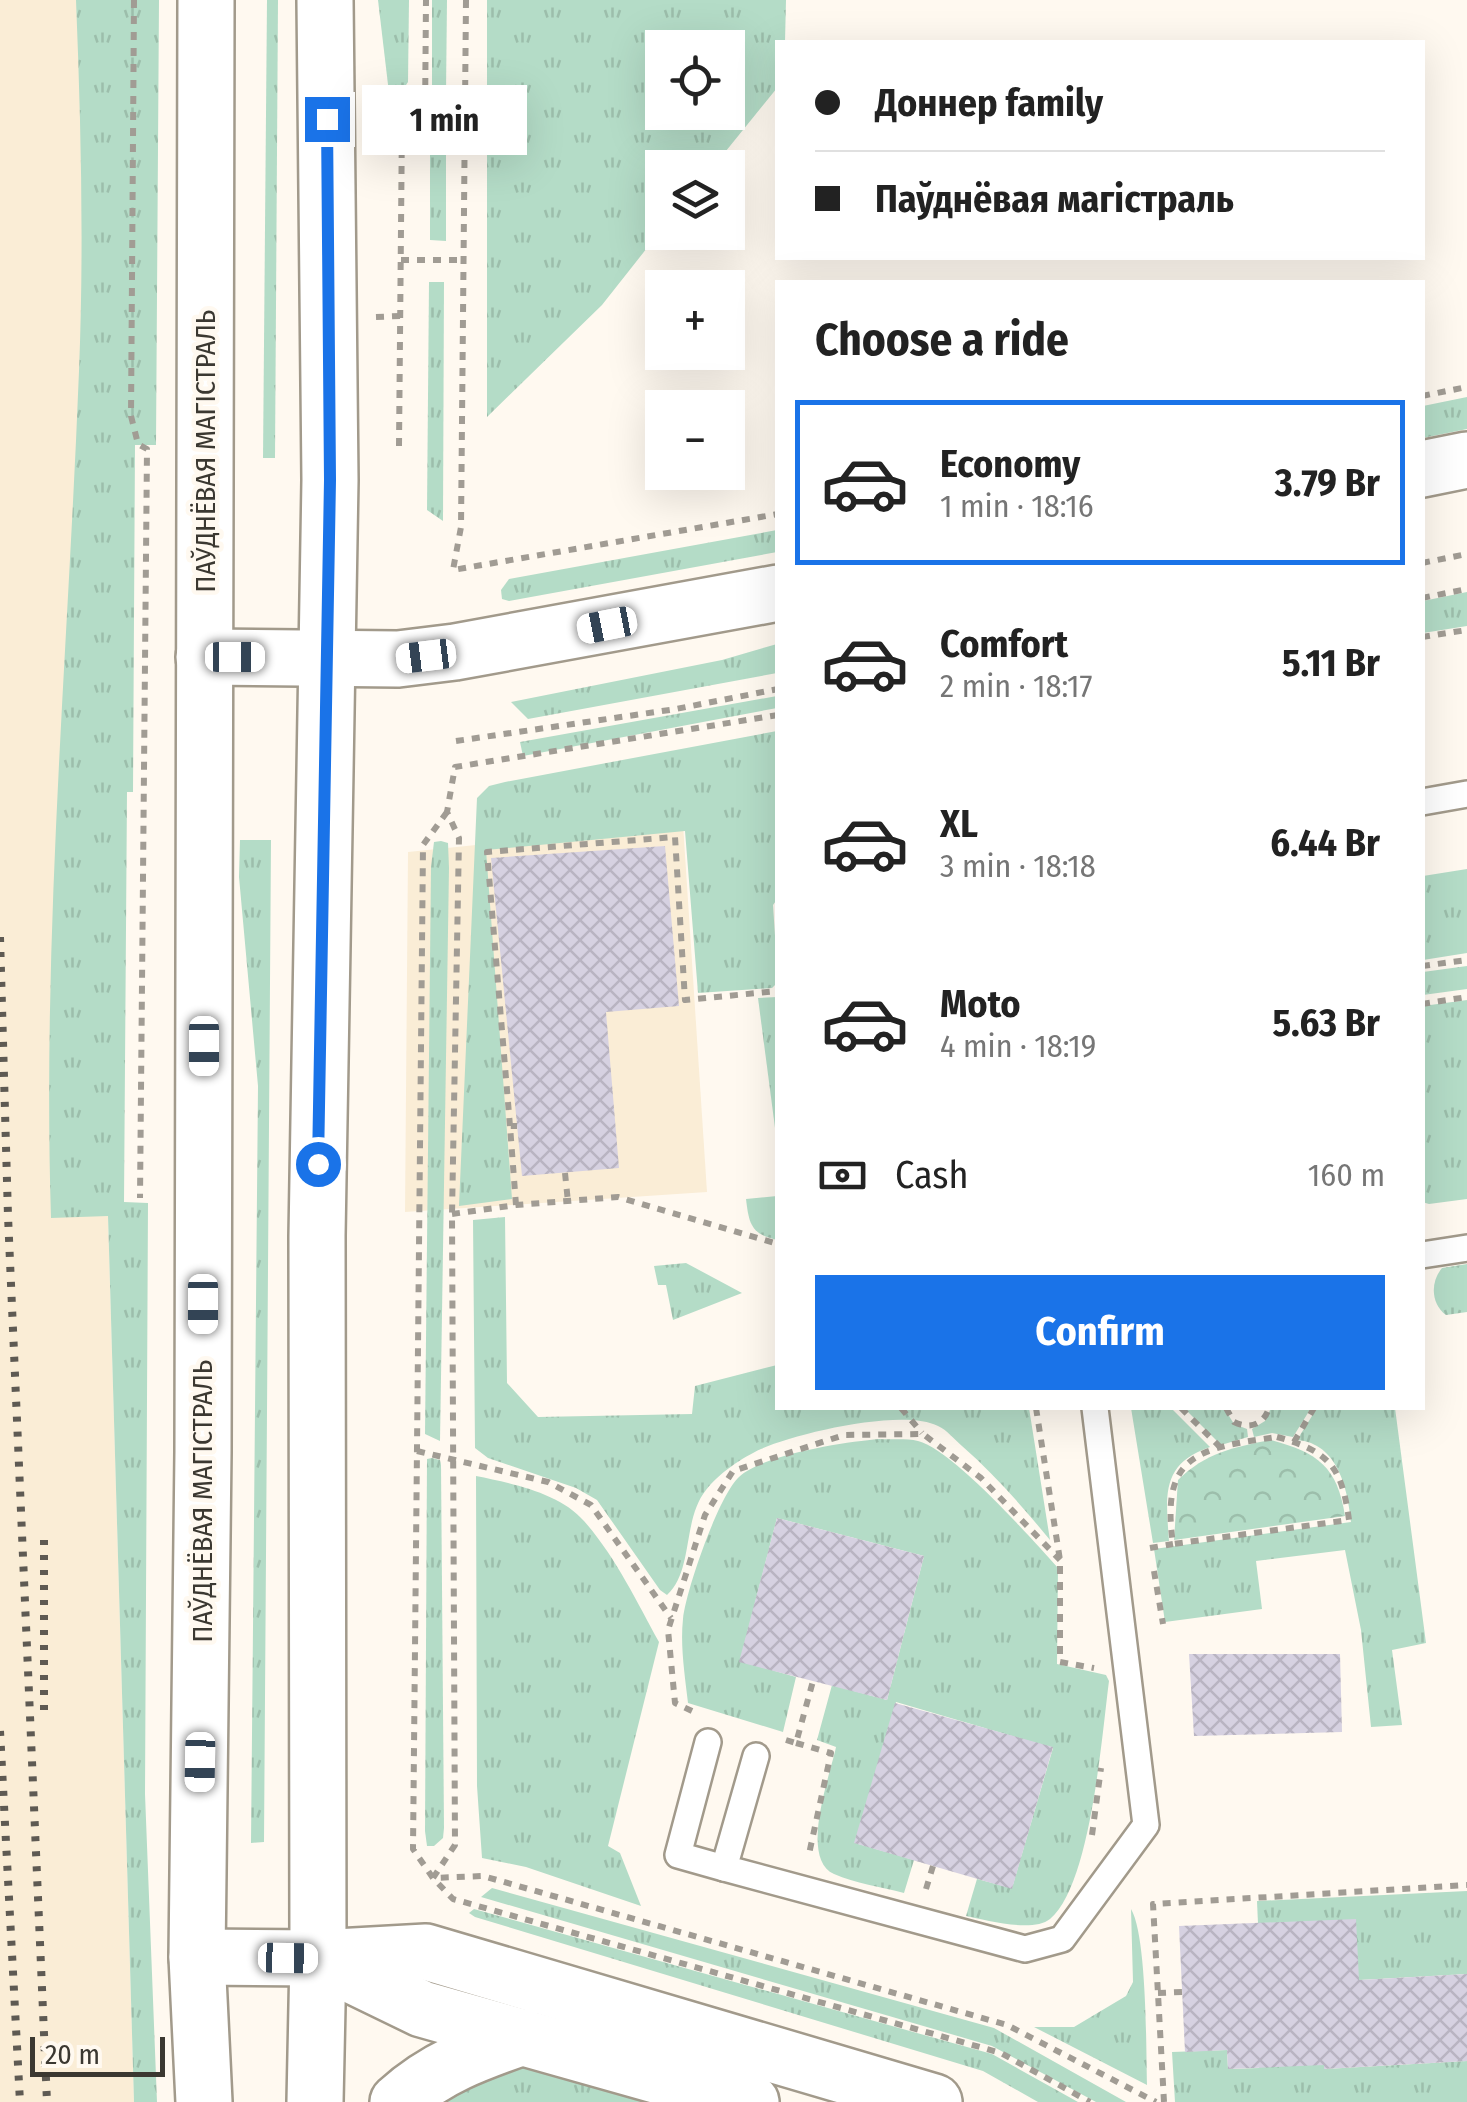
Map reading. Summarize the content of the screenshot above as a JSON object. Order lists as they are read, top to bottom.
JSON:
{
  "streets": {
    "main road": ["ПАЎДНЁВАЯ МАГІСТРАЛЬ"]
  },
  "scale_bar": "20 m",
  "page": {
    "map_buttons": ["+", "−"],
    "banner": ["Доннер family", "Паўднёвая магістраль"],
    "bubble": "1 min",
    "heading": "Choose a ride",
    "list": [
      {
        "name": "Economy",
        "note": "1 min · 18:16",
        "value": "3.79 Br"
      },
      {
        "name": "Comfort",
        "note": "2 min · 18:17",
        "value": "5.11 Br"
      },
      {
        "name": "XL",
        "note": "3 min · 18:18",
        "value": "6.44 Br"
      },
      {
        "name": "Moto",
        "note": "4 min · 18:19",
        "value": "5.63 Br"
      }
    ],
    "pay": ["Cash", "160 m"],
    "buttons": "Confirm",
    "scale": "20 m"
  }
}
